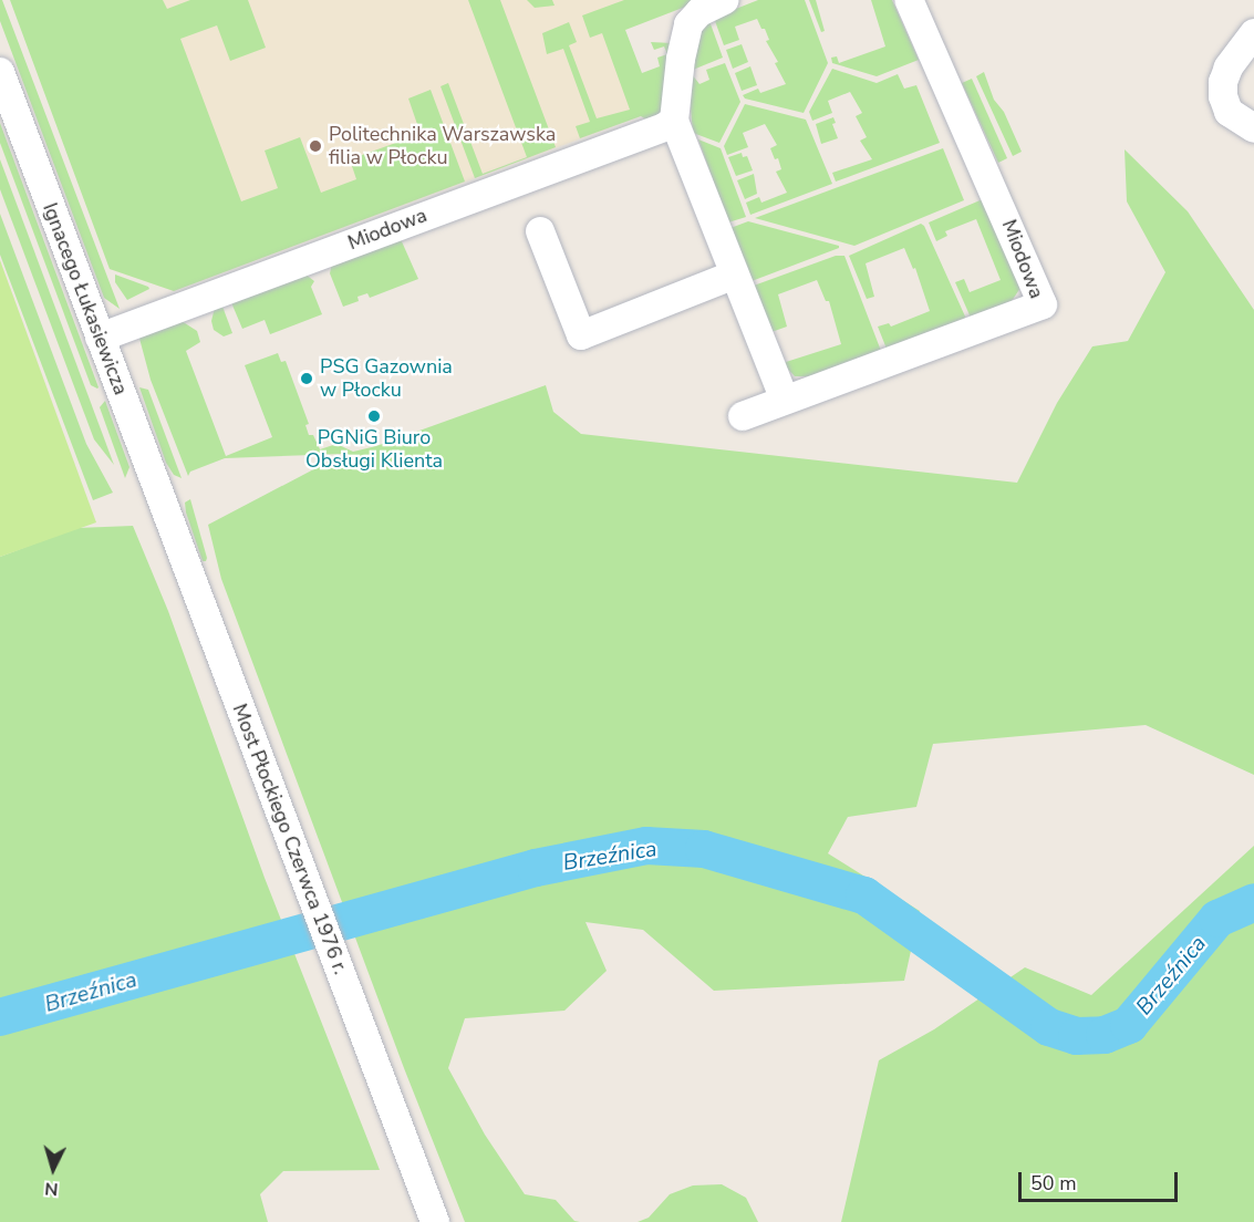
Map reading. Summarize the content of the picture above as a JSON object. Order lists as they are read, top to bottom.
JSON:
{
  "streets": {
    "street": ["Miodowa", "Ignacego Łukasiewicza", "Most Płockiego Czerwca 1976 r."]
  },
  "crossings": [
    ["Miodowa", "Ignacego Łukasiewicza"],
    ["Ignacego Łukasiewicza", "Most Płockiego Czerwca 1976 r."]
  ],
  "water": ["Brzeźnica"],
  "places": ["Politechnika Warszawska filia w Płocku", "PSG Gazownia w Płocku", "PGNiG Biuro Obsługi Klienta"],
  "scale_bar": "50 m",
  "north": "bottom"
}
